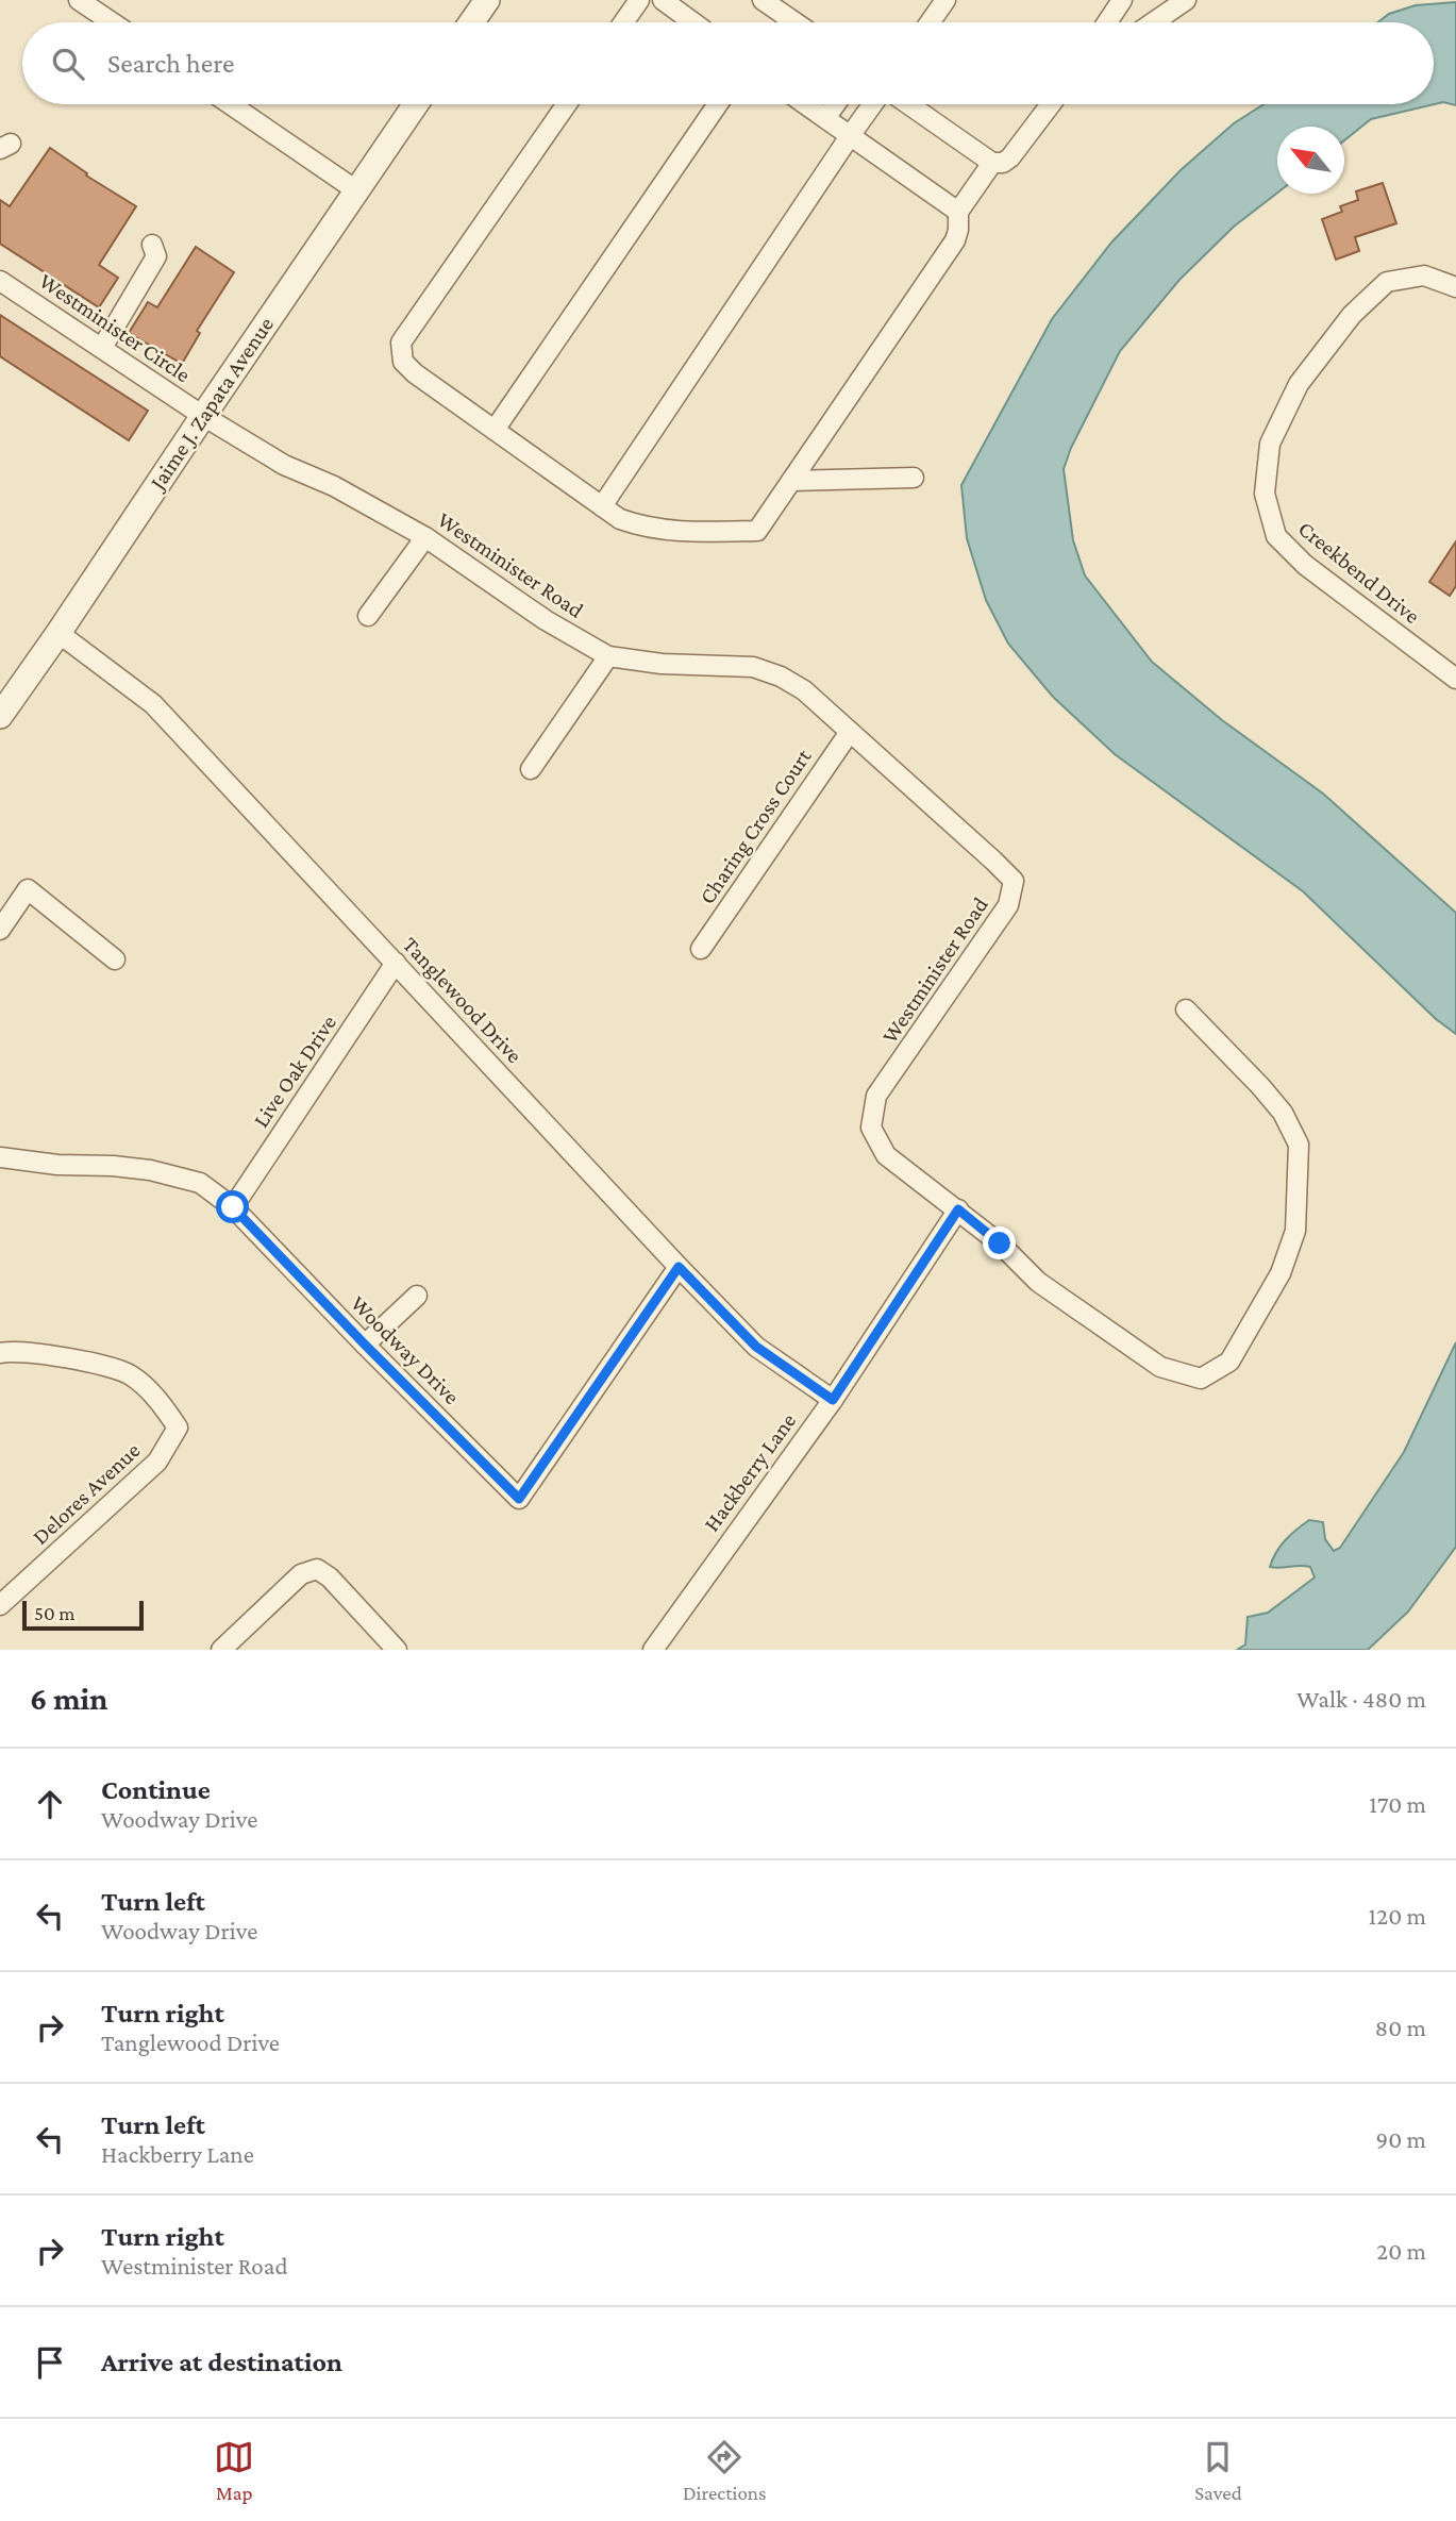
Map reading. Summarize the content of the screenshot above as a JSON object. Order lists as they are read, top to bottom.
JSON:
{
  "streets": {
    "street": [
      "Westminister Circle",
      "Jaime J. Zapata Avenue",
      "Westminister Road",
      "Creekbend Drive",
      "Charing Cross Court",
      "Tanglewood Drive",
      "Live Oak Drive",
      "Woodway Drive",
      "Hackberry Lane",
      "Delores Avenue"
    ]
  },
  "crossings": [
    ["Westminister Circle", "Jaime J. Zapata Avenue"],
    ["Westminister Circle", "Westminister Road"],
    ["Jaime J. Zapata Avenue", "Westminister Road"],
    ["Jaime J. Zapata Avenue", "Tanglewood Drive"],
    ["Westminister Road", "Charing Cross Court"],
    ["Westminister Road", "Hackberry Lane"],
    ["Tanglewood Drive", "Live Oak Drive"],
    ["Tanglewood Drive", "Woodway Drive"],
    ["Tanglewood Drive", "Hackberry Lane"],
    ["Live Oak Drive", "Woodway Drive"]
  ],
  "scale_bar": "50 m",
  "north": "top left",
  "page": {
    "search": "Search here",
    "scale": "50 m",
    "heading": ["6 min", "Walk · 480 m"],
    "list": [
      ["Continue", "Woodway Drive", "170 m"],
      ["Turn left", "Woodway Drive", "120 m"],
      ["Turn right", "Tanglewood Drive", "80 m"],
      ["Turn left", "Hackberry Lane", "90 m"],
      ["Turn right", "Westminister Road", "20 m"],
      "Arrive at destination"
    ],
    "nav": ["Map", "Directions", "Saved"]
  }
}
